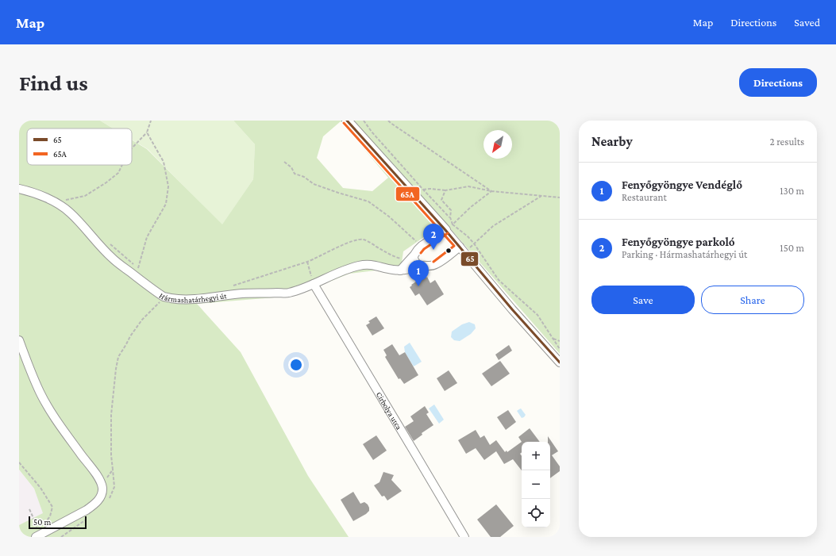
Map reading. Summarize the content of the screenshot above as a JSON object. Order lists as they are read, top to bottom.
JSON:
{
  "streets": {
    "street": ["Hármashatárhegyi út", "Cirbolya utca"]
  },
  "crossings": [
    ["Hármashatárhegyi út", "Cirbolya utca"]
  ],
  "lines": ["transit line 65", "transit line 65A"],
  "legend": ["65", "65A"],
  "scale_bar": "50 m",
  "north": "bottom left",
  "page": {
    "header": "Map",
    "nav": ["Map", "Directions", "Saved"],
    "buttons": [
      "Directions",
      ["Save", "Share"]
    ],
    "title": "Find us",
    "heading": ["Nearby", "2 results"],
    "list": [
      {
        "mark": "1",
        "name": "Fenyőgyöngye Vendéglő",
        "note": "Restaurant",
        "value": "130 m"
      },
      {
        "mark": "2",
        "name": "Fenyőgyöngye parkoló",
        "note": "Parking · Hármashatárhegyi út",
        "value": "150 m"
      }
    ],
    "pins": ["2", "1"],
    "map_buttons": ["+", "−"],
    "scale": "50 m"
  }
}
